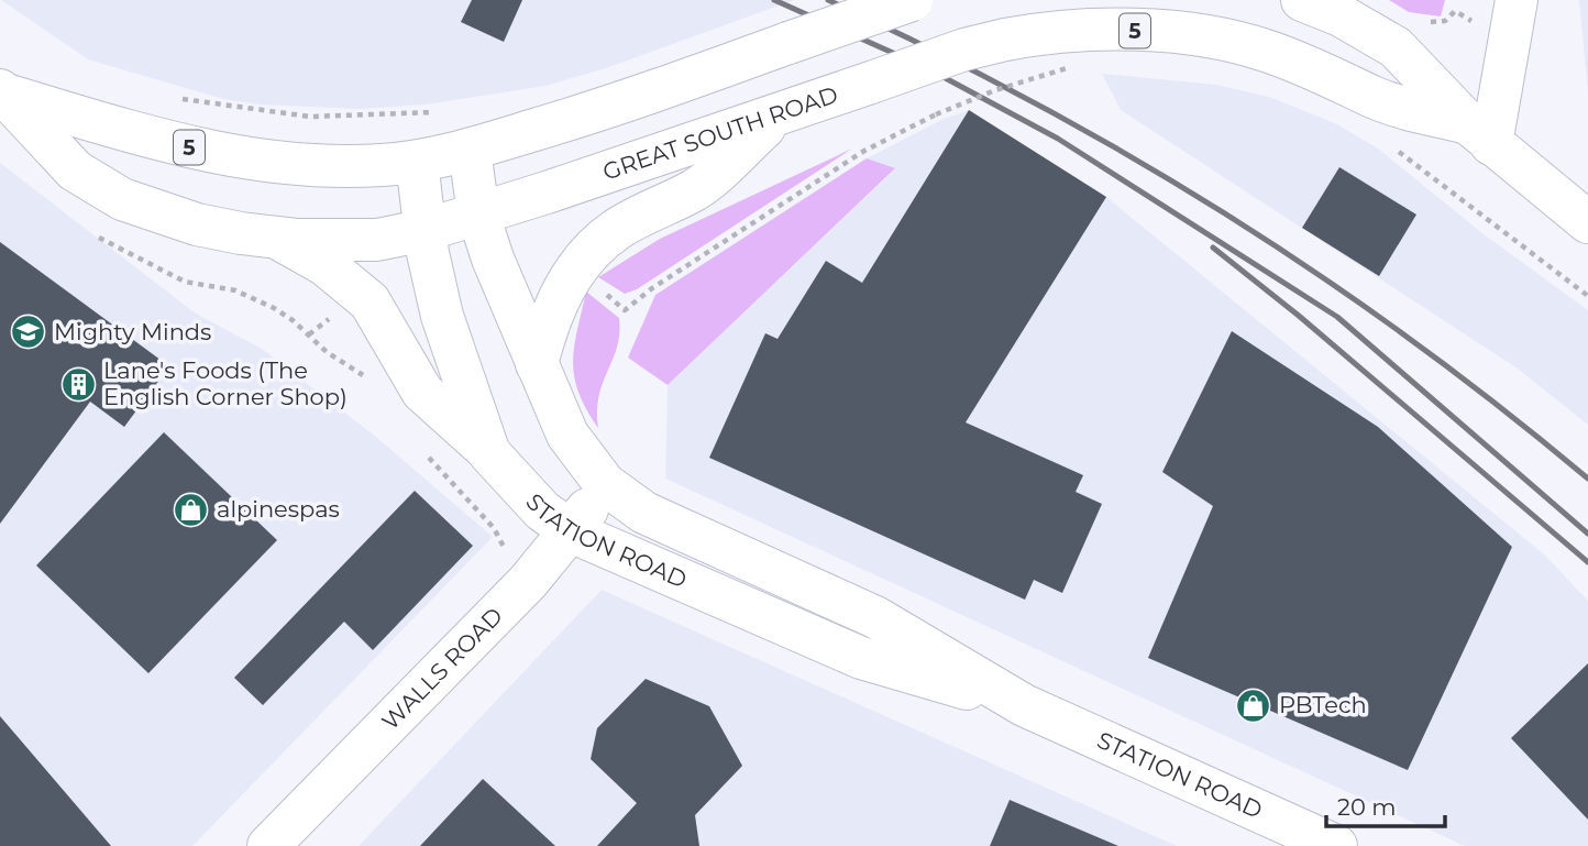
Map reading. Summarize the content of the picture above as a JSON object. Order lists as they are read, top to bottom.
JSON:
{
  "streets": {
    "main road": [
      "5",
      "GREAT SOUTH ROAD",
      "STATION ROAD",
      "WALLS ROAD"
    ]
  },
  "crossings": [
    ["GREAT SOUTH ROAD", "STATION ROAD"],
    ["STATION ROAD", "WALLS ROAD"]
  ],
  "places": {
    "school or university": ["Mighty Minds"],
    "building": ["Lane's Foods (The English Corner Shop)"],
    "shop": ["alpinespas", "PBTech"]
  },
  "scale_bar": "20 m"
}
